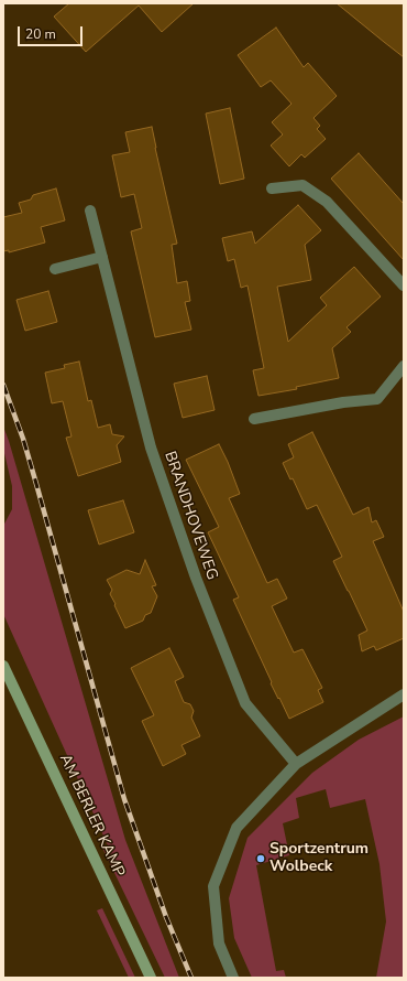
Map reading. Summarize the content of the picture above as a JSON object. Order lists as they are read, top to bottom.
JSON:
{
  "streets": {
    "street": ["BRANDHOVEWEG", "AM BERLER KAMP"]
  },
  "places": ["Sportzentrum Wolbeck"],
  "scale_bar": "20 m"
}
